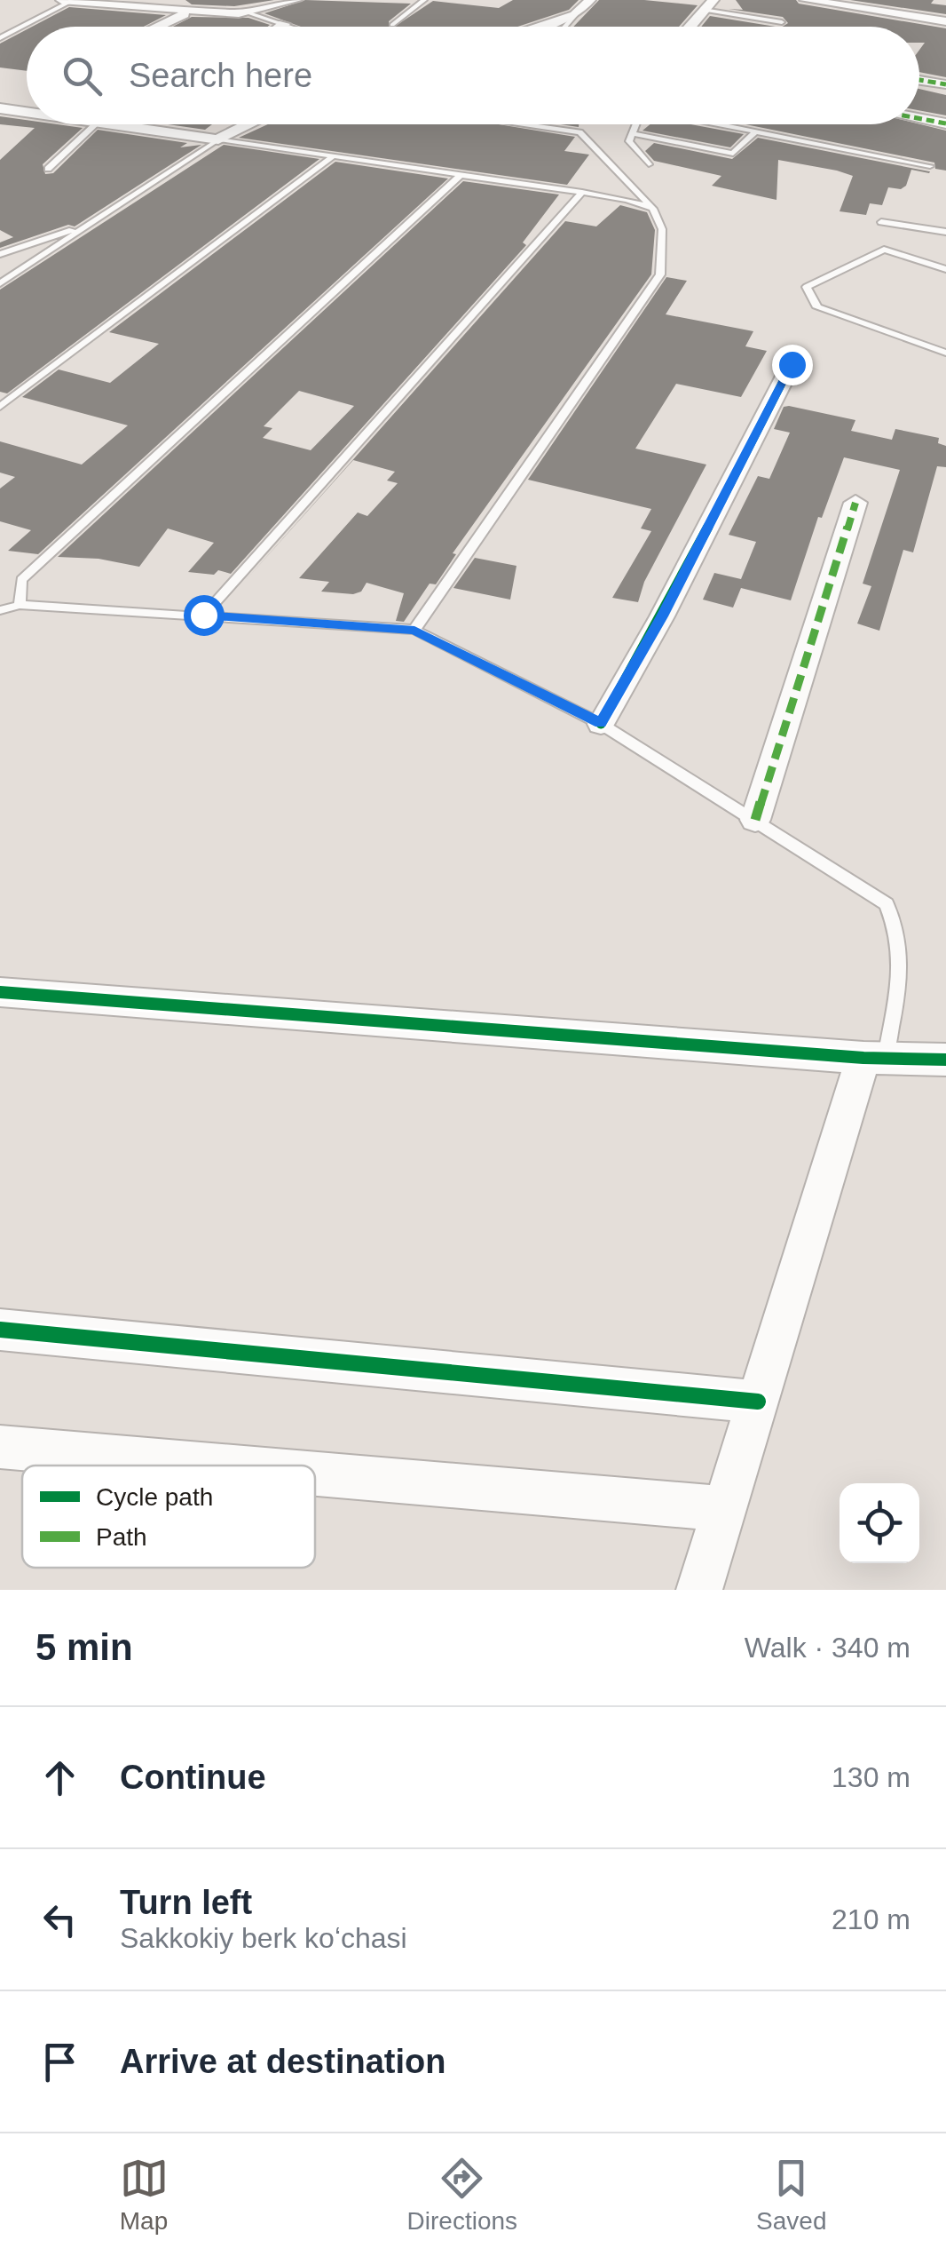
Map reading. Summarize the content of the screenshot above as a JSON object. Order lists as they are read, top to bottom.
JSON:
{
  "legend": ["Cycle path", "Path"],
  "page": {
    "search": "Search here",
    "heading": ["5 min", "Walk · 340 m"],
    "list": [
      ["Continue", "130 m"],
      ["Turn left", "Sakkokiy berk koʻchasi", "210 m"],
      "Arrive at destination"
    ],
    "nav": ["Map", "Directions", "Saved"]
  }
}
